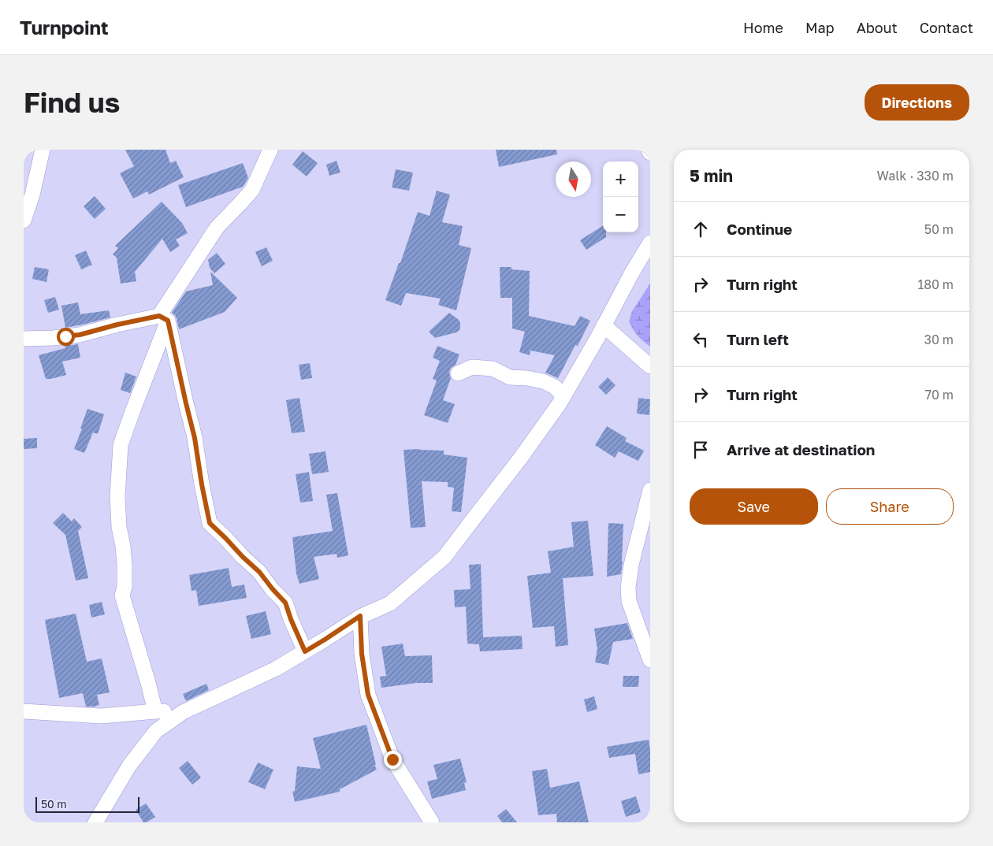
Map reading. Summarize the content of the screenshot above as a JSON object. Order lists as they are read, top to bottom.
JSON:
{
  "scale_bar": "50 m",
  "north": "bottom",
  "page": {
    "header": "Turnpoint",
    "nav": [
      "Home",
      "Map",
      "About",
      "Contact"
    ],
    "buttons": [
      "Directions",
      ["Save", "Share"]
    ],
    "title": "Find us",
    "heading": ["5 min", "Walk · 330 m"],
    "map_buttons": ["+", "−"],
    "list": [
      ["Continue", "50 m"],
      ["Turn right", "180 m"],
      ["Turn left", "30 m"],
      ["Turn right", "70 m"],
      "Arrive at destination"
    ],
    "scale": "50 m"
  }
}
